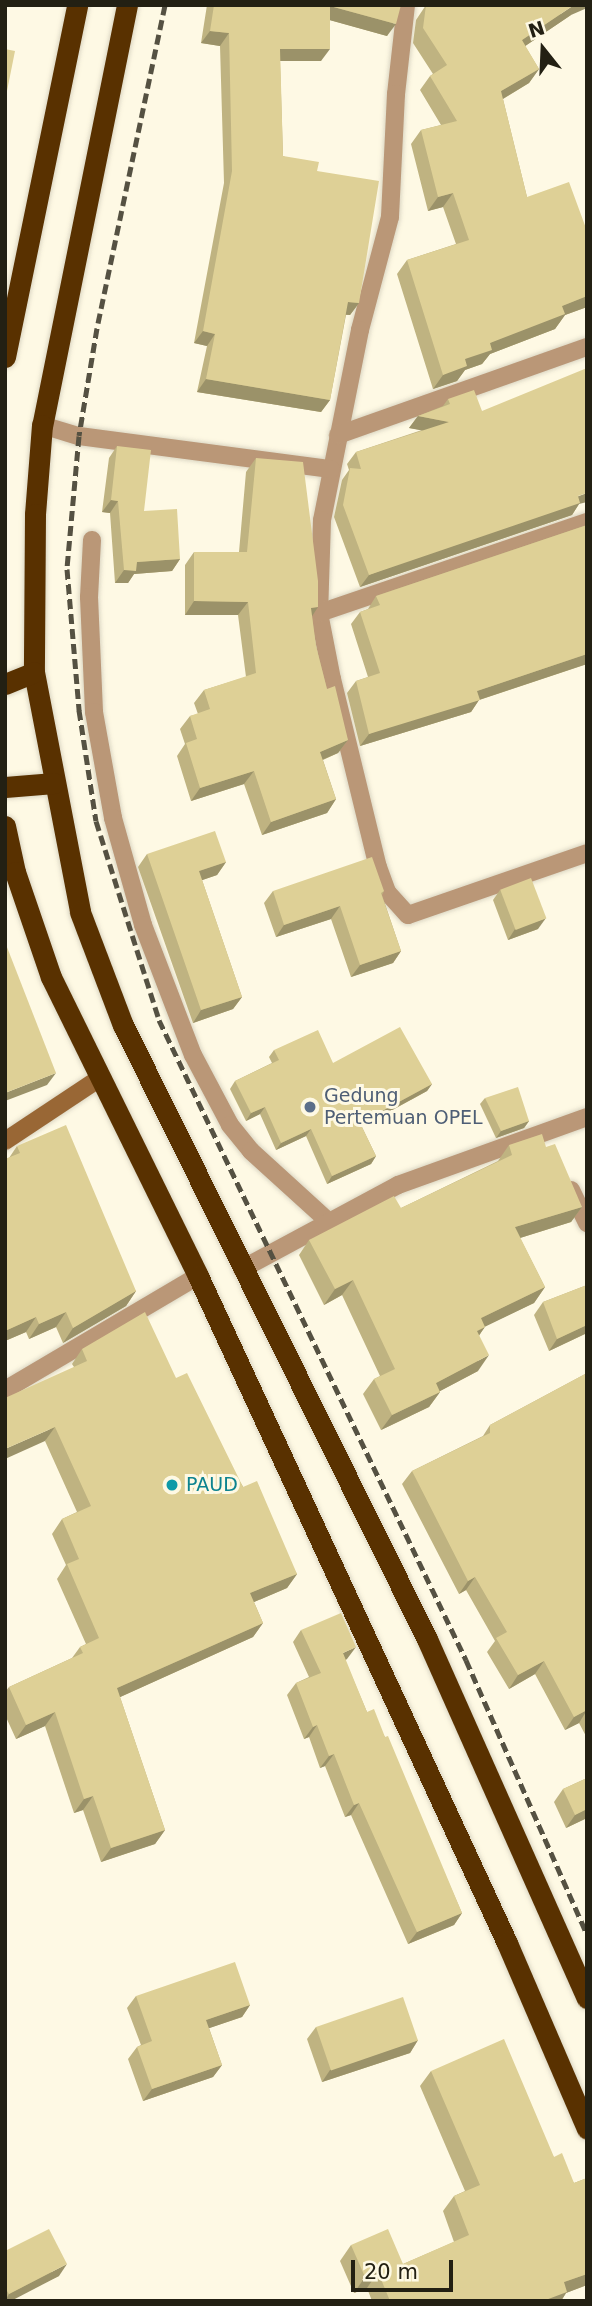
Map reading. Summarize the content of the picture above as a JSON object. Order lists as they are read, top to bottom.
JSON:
{
  "places": ["Gedung Pertemuan OPEL", "PAUD"],
  "scale_bar": "20 m",
  "north": "top"
}
